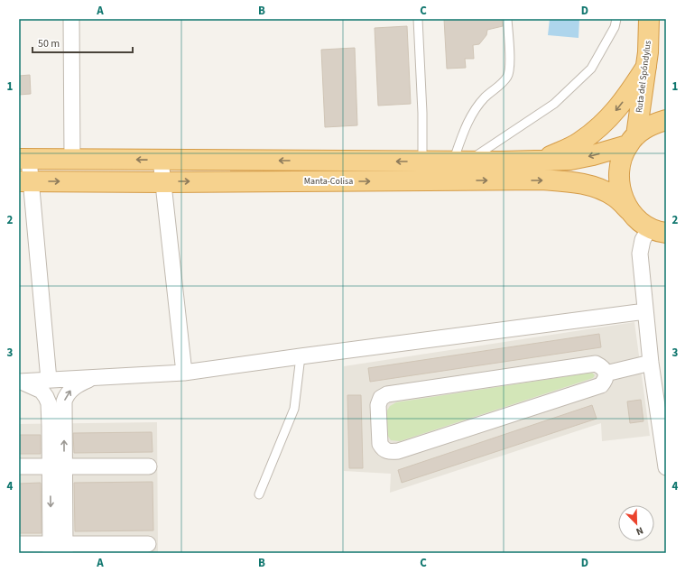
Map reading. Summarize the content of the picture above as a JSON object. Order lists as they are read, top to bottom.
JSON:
{
  "streets": {
    "highway": ["Ruta del Spóndylus", "Manta-Colisa"]
  },
  "crossings": [
    ["Ruta del Spóndylus", "Manta-Colisa"]
  ],
  "scale_bar": "50 m",
  "north": "bottom right",
  "grid": {
    "columns": [
      "A",
      "B",
      "C",
      "D"
    ],
    "rows": [
      "1",
      "2",
      "3",
      "4"
    ]
  }
}
